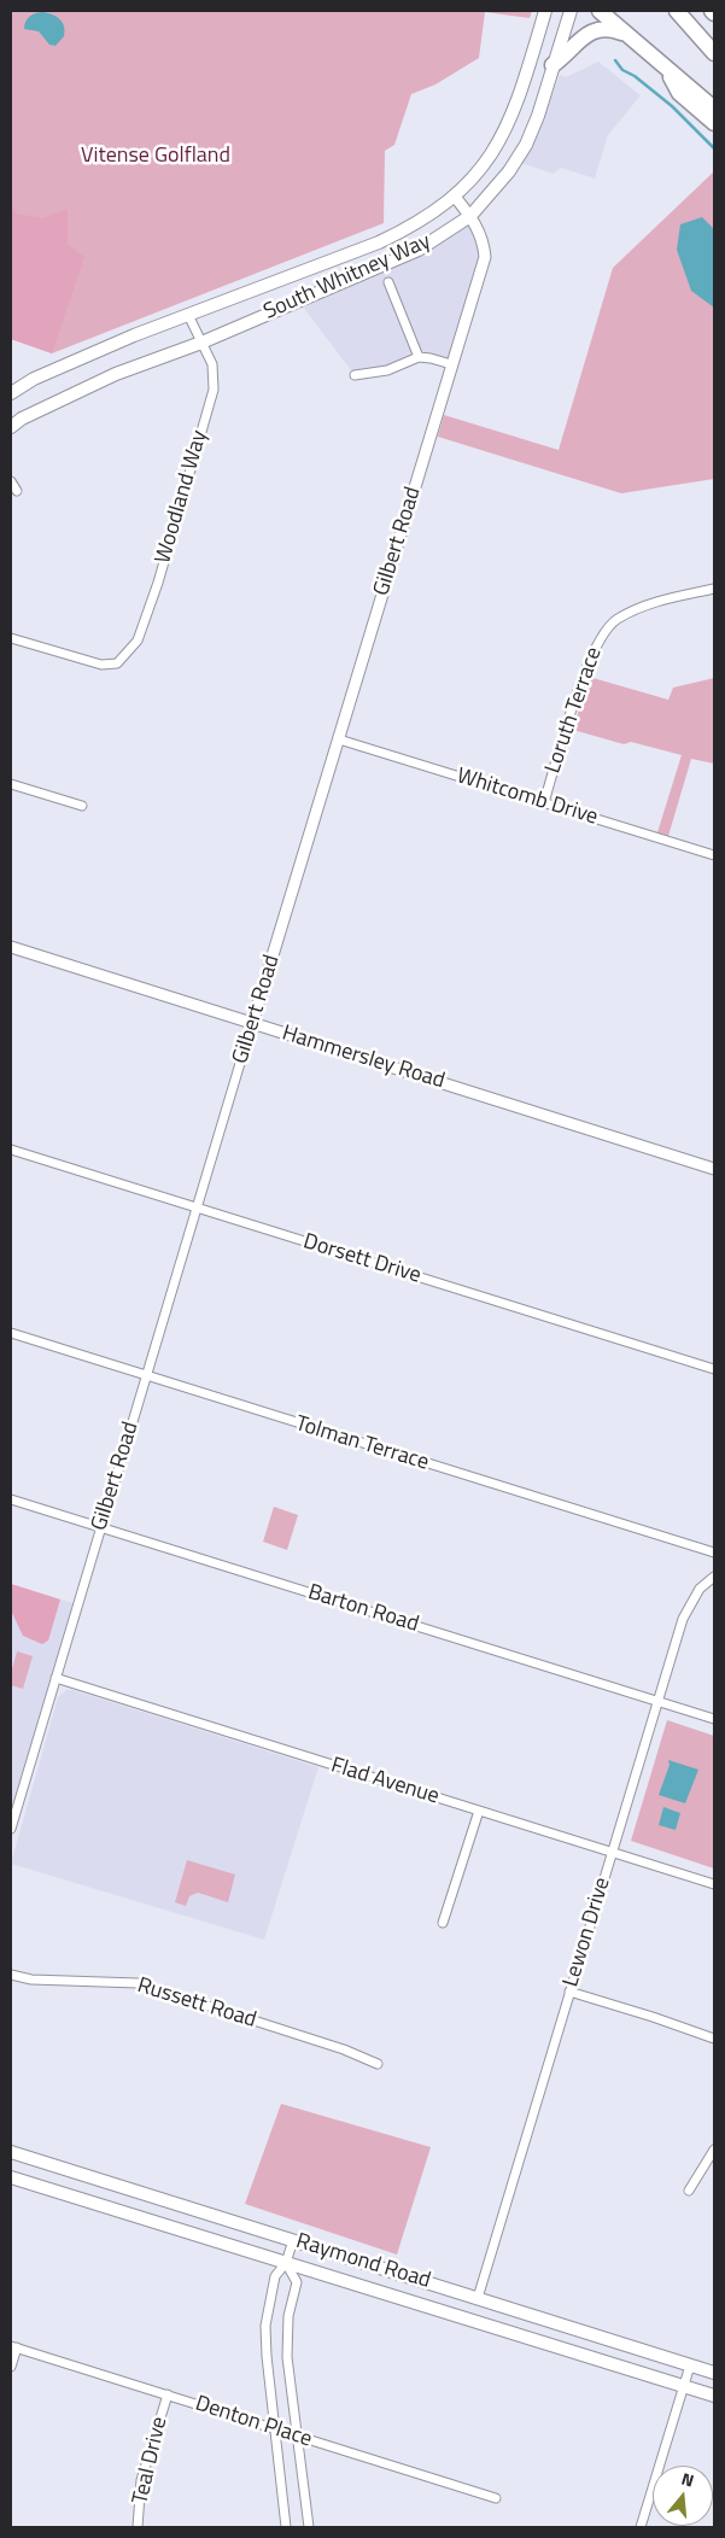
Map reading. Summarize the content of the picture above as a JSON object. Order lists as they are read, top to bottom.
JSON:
{
  "streets": {
    "main road": ["South Whitney Way", "Raymond Road"],
    "street": [
      "Woodland Way",
      "Gilbert Road",
      "Loruth Terrace",
      "Whitcomb Drive",
      "Hammersley Road",
      "Dorsett Drive",
      "Tolman Terrace",
      "Barton Road",
      "Flad Avenue",
      "Lewon Drive",
      "Russett Road",
      "Denton Place",
      "Teal Drive"
    ]
  },
  "crossings": [
    ["South Whitney Way", "Woodland Way"],
    ["South Whitney Way", "Gilbert Road"],
    ["Gilbert Road", "Whitcomb Drive"],
    ["Gilbert Road", "Hammersley Road"],
    ["Gilbert Road", "Dorsett Drive"],
    ["Gilbert Road", "Tolman Terrace"],
    ["Gilbert Road", "Barton Road"],
    ["Gilbert Road", "Flad Avenue"],
    ["Loruth Terrace", "Whitcomb Drive"],
    ["Barton Road", "Lewon Drive"],
    ["Flad Avenue", "Lewon Drive"],
    ["Lewon Drive", "Raymond Road"],
    ["Denton Place", "Teal Drive"]
  ],
  "parks": ["Vitense Golfland"],
  "north": "top"
}
